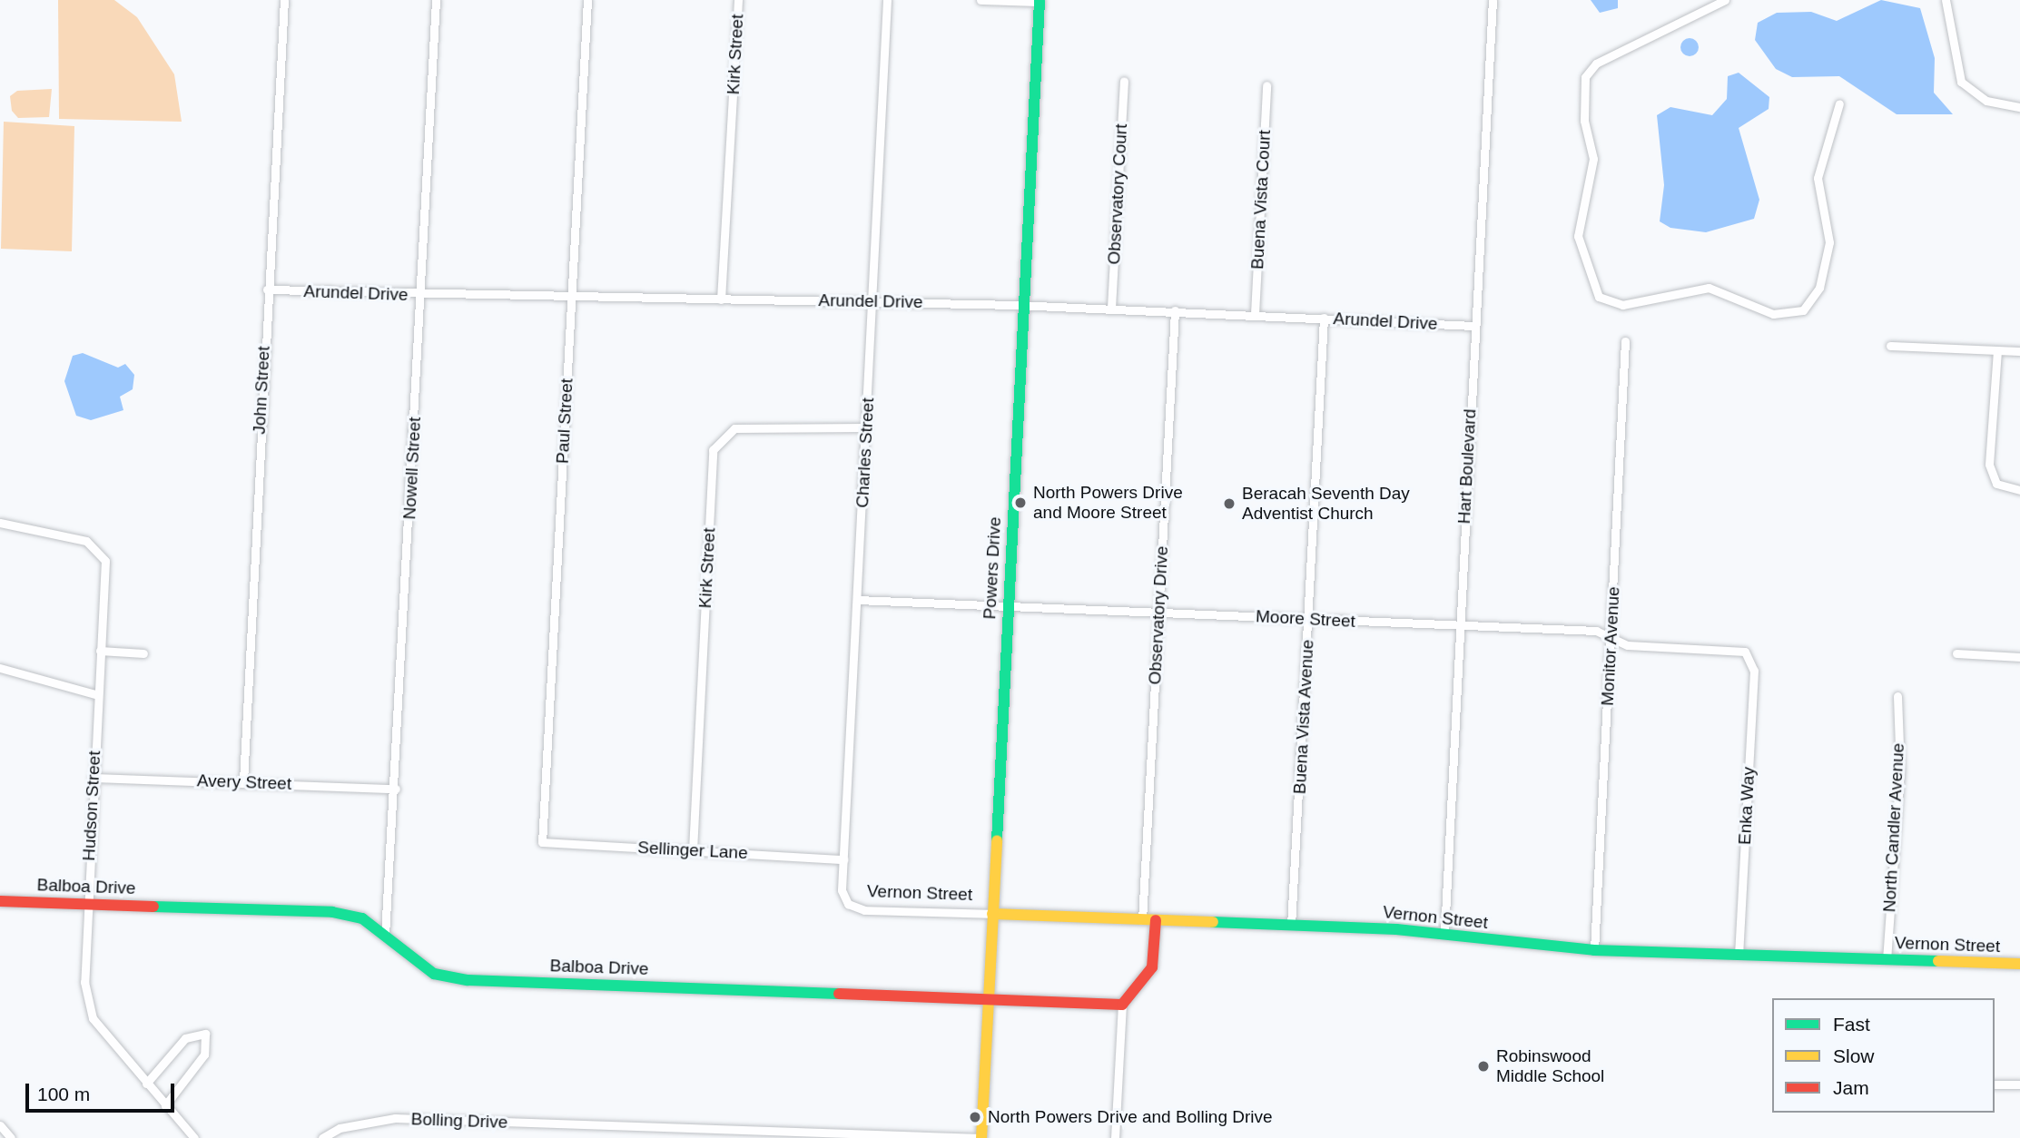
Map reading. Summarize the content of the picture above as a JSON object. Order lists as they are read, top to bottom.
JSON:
{
  "streets": {
    "street": [
      "Kirk Street",
      "Observatory Court",
      "Buena Vista Court",
      "Arundel Drive",
      "John Street",
      "Paul Street",
      "Charles Street",
      "Hart Boulevard",
      "Nowell Street",
      "Powers Drive",
      "Observatory Drive",
      "Moore Street",
      "Monitor Avenue",
      "Buena Vista Avenue",
      "Avery Street",
      "Hudson Street",
      "Enka Way",
      "North Candler Avenue",
      "Sellinger Lane",
      "Balboa Drive",
      "Vernon Street",
      "Bolling Drive"
    ]
  },
  "crossings": [
    ["Kirk Street", "Arundel Drive"],
    ["Kirk Street", "Charles Street"],
    ["Kirk Street", "Sellinger Lane"],
    ["Observatory Court", "Arundel Drive"],
    ["Buena Vista Court", "Arundel Drive"],
    ["Arundel Drive", "John Street"],
    ["Arundel Drive", "Paul Street"],
    ["Arundel Drive", "Charles Street"],
    ["Arundel Drive", "Hart Boulevard"],
    ["Arundel Drive", "Nowell Street"],
    ["Arundel Drive", "Powers Drive"],
    ["Arundel Drive", "Observatory Drive"],
    ["Arundel Drive", "Buena Vista Avenue"],
    ["John Street", "Avery Street"],
    ["Paul Street", "Sellinger Lane"],
    ["Charles Street", "Moore Street"],
    ["Charles Street", "Sellinger Lane"],
    ["Charles Street", "Vernon Street"],
    ["Hart Boulevard", "Moore Street"],
    ["Hart Boulevard", "Vernon Street"],
    ["Nowell Street", "Avery Street"],
    ["Nowell Street", "Balboa Drive"],
    ["Powers Drive", "Moore Street"],
    ["Powers Drive", "Balboa Drive"],
    ["Powers Drive", "Vernon Street"],
    ["Powers Drive", "Bolling Drive"],
    ["Observatory Drive", "Moore Street"],
    ["Observatory Drive", "Vernon Street"],
    ["Moore Street", "Monitor Avenue"],
    ["Moore Street", "Buena Vista Avenue"],
    ["Moore Street", "Enka Way"],
    ["Monitor Avenue", "Vernon Street"],
    ["Buena Vista Avenue", "Vernon Street"],
    ["Avery Street", "Hudson Street"],
    ["Hudson Street", "Balboa Drive"],
    ["Enka Way", "Vernon Street"],
    ["North Candler Avenue", "Vernon Street"]
  ],
  "places": [
    "North Powers Drive and Moore Street",
    "Beracah Seventh Day Adventist Church",
    "Robinswood Middle School",
    "North Powers Drive and Bolling Drive"
  ],
  "legend": ["Fast", "Slow", "Jam"],
  "scale_bar": "100 m"
}
